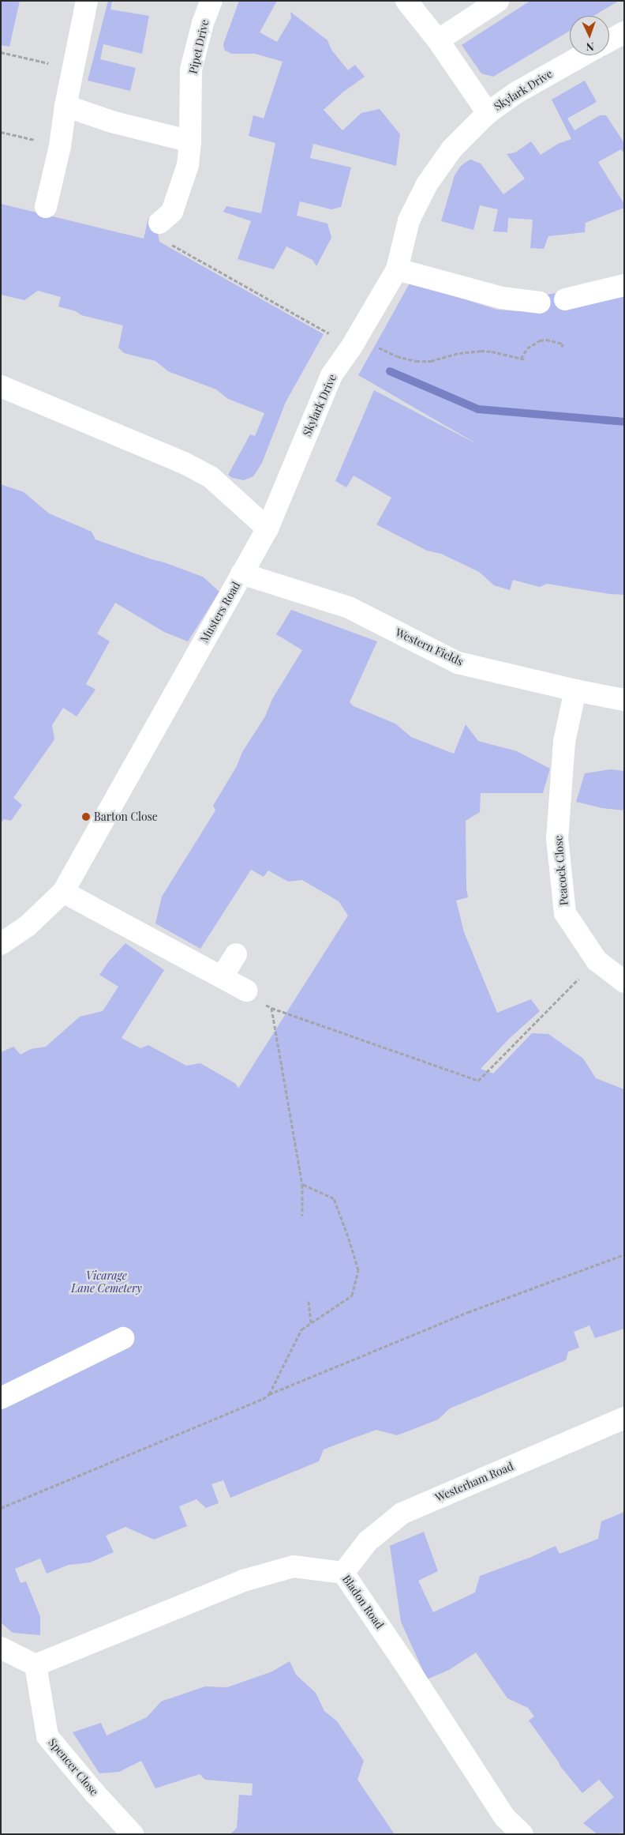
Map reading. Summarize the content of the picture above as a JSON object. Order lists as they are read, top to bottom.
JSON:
{
  "streets": {
    "street": [
      "Pipet Drive",
      "Skylark Drive",
      "Musters Road",
      "Western Fields",
      "Peacock Close",
      "Westerham Road",
      "Bladon Road",
      "Spencer Close"
    ]
  },
  "crossings": [
    ["Skylark Drive", "Musters Road"],
    ["Musters Road", "Western Fields"],
    ["Western Fields", "Peacock Close"],
    ["Westerham Road", "Bladon Road"],
    ["Bladon Road", "Spencer Close"]
  ],
  "parks": ["Vicarage Lane Cemetery"],
  "places": ["Barton Close"],
  "north": "bottom"
}
